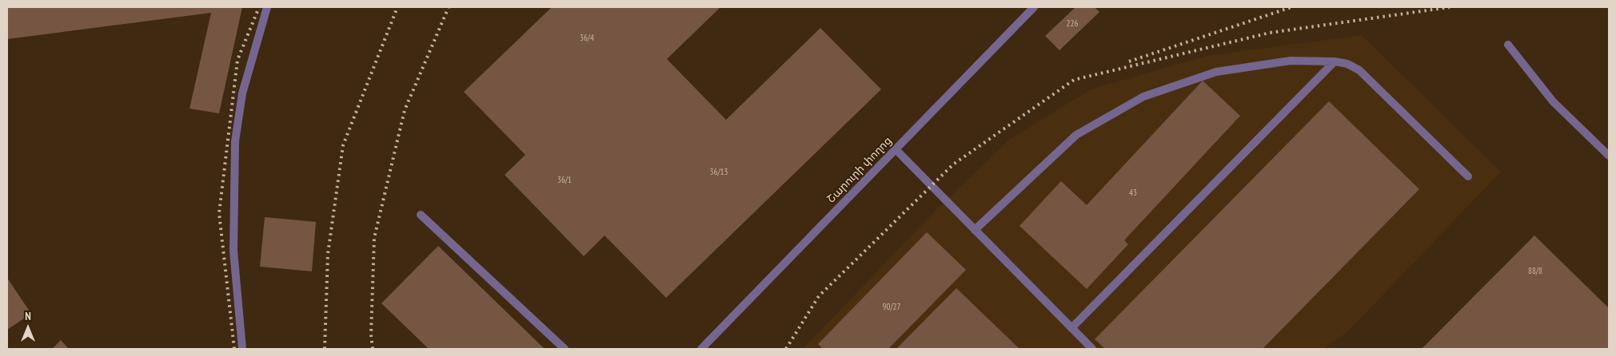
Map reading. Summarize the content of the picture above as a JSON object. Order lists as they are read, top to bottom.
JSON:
{
  "streets": {
    "street": ["Շարուրի փողոց"]
  },
  "house_numbers": [
    "226",
    "36/4",
    "36/13",
    "36/1",
    "43",
    "88/8",
    "90/27"
  ],
  "north": "top"
}
